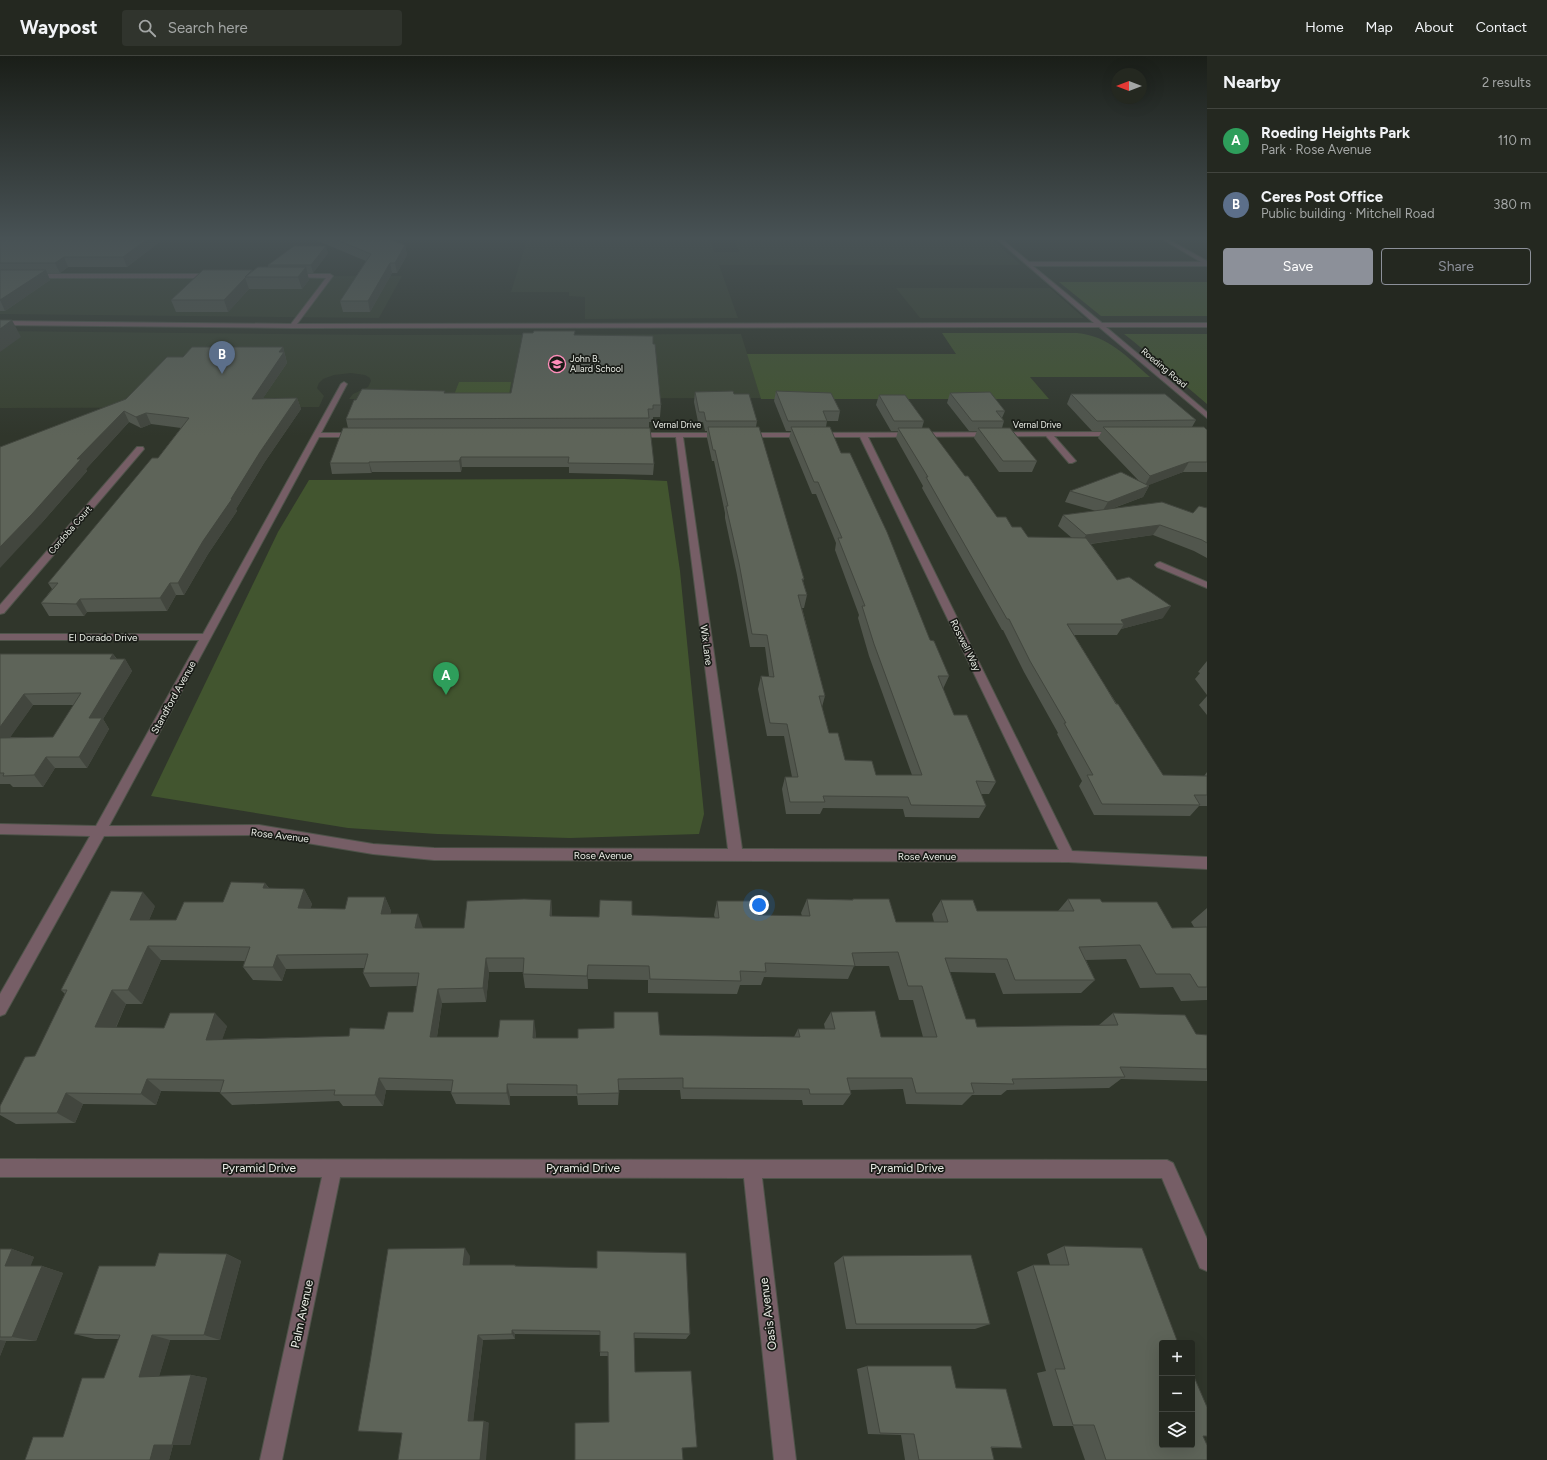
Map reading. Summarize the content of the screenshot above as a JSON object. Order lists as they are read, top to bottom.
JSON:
{
  "streets": {
    "street": [
      "Roeding Road",
      "Vernal Drive",
      "Cordoba Court",
      "El Dorado Drive",
      "Wix Lane",
      "Roswell Way",
      "Standford Avenue",
      "Rose Avenue",
      "Pyramid Drive",
      "Palm Avenue",
      "Oasis Avenue"
    ]
  },
  "crossings": [
    ["Vernal Drive", "Wix Lane"],
    ["Vernal Drive", "Roswell Way"],
    ["El Dorado Drive", "Standford Avenue"],
    ["Wix Lane", "Rose Avenue"],
    ["Roswell Way", "Rose Avenue"],
    ["Standford Avenue", "Rose Avenue"],
    ["Pyramid Drive", "Palm Avenue"],
    ["Pyramid Drive", "Oasis Avenue"]
  ],
  "places": {
    "school or university": ["John B. Allard School"]
  },
  "north": "left",
  "page": {
    "header": "Waypost",
    "search": "Search here",
    "nav": [
      "Home",
      "Map",
      "About",
      "Contact"
    ],
    "heading": ["Nearby", "2 results"],
    "list": [
      {
        "mark": "A",
        "name": "Roeding Heights Park",
        "note": "Park · Rose Avenue",
        "value": "110 m"
      },
      {
        "mark": "B",
        "name": "Ceres Post Office",
        "note": "Public building · Mitchell Road",
        "value": "380 m"
      }
    ],
    "buttons": ["Save", "Share"],
    "pins": ["B", "A"],
    "map_buttons": ["+", "−"]
  }
}
